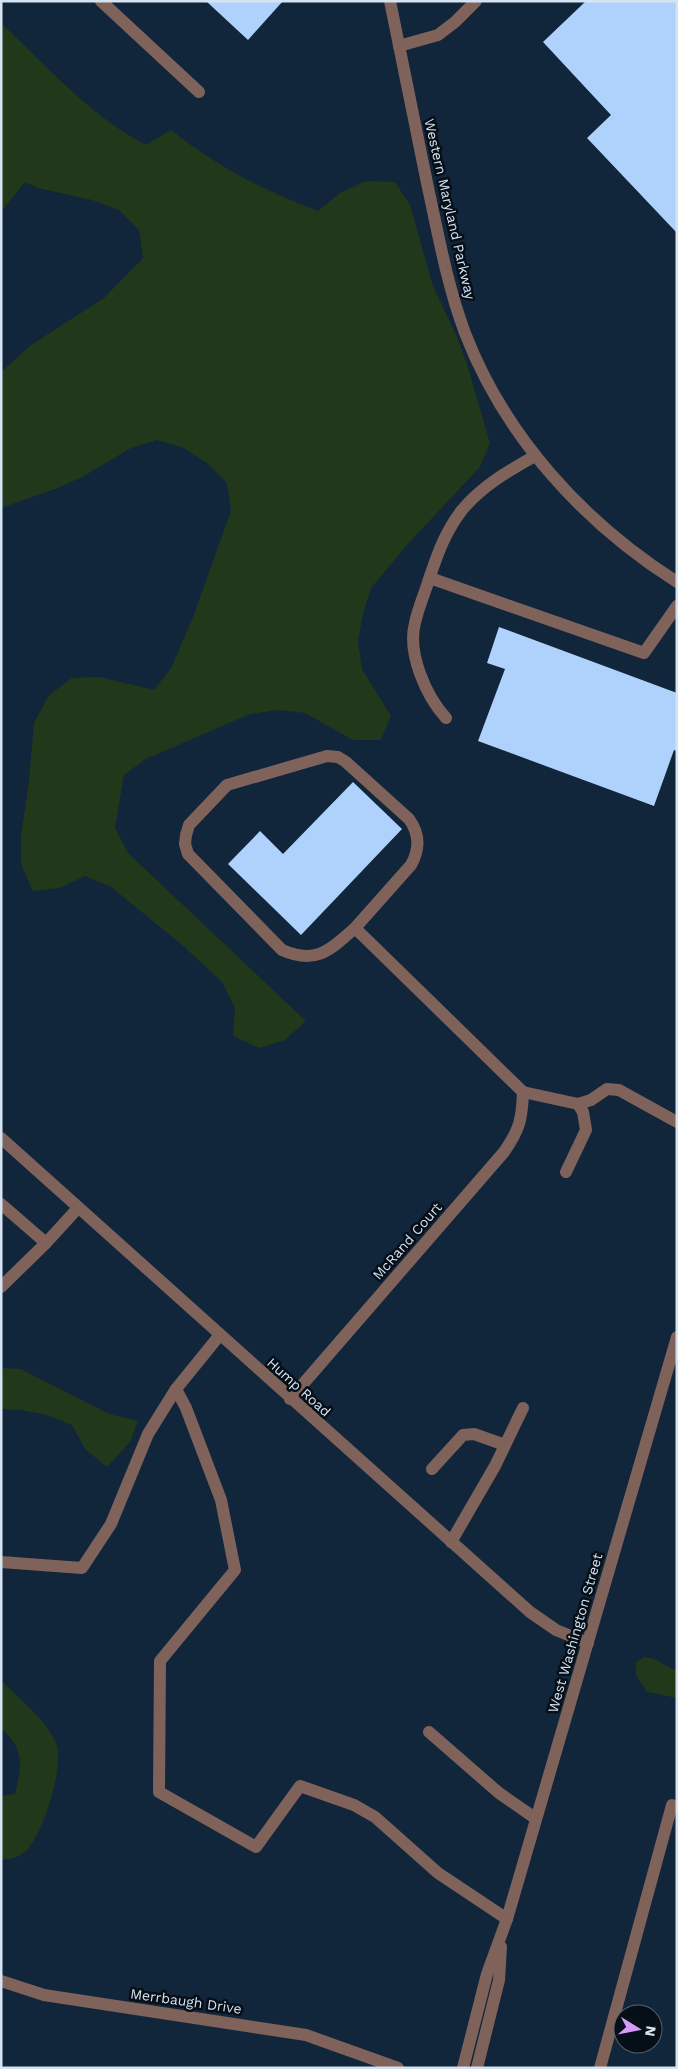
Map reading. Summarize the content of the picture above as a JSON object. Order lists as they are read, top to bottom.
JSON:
{
  "streets": {
    "street": [
      "Western Maryland Parkway",
      "McRand Court",
      "Hump Road",
      "West Washington Street",
      "Merrbaugh Drive"
    ]
  },
  "crossings": [
    ["McRand Court", "Hump Road"],
    ["Hump Road", "West Washington Street"]
  ],
  "north": "right"
}
